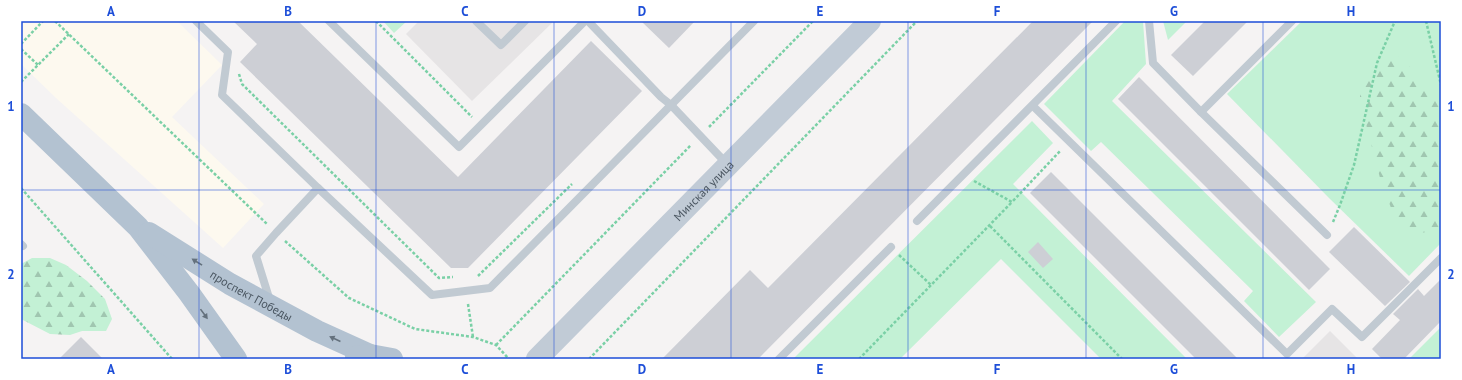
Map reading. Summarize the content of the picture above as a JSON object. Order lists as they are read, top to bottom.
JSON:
{
  "streets": {
    "main road": ["Минская улица", "проспект Победы"]
  },
  "grid": {
    "columns": [
      "A",
      "B",
      "C",
      "D",
      "E",
      "F",
      "G",
      "H"
    ],
    "rows": ["1", "2"]
  }
}
